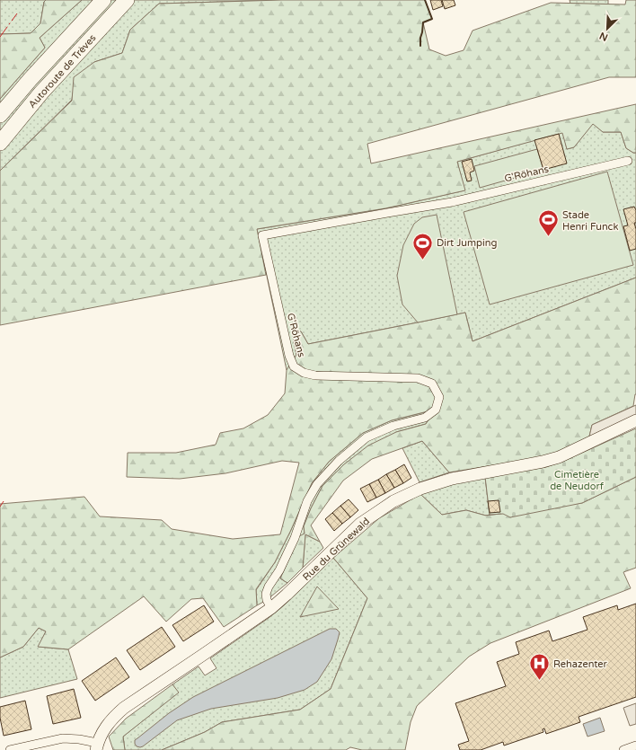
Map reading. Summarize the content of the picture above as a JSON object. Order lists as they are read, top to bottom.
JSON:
{
  "streets": {
    "highway": ["Autoroute de Trèves"],
    "main road": ["Rue du Grünewald"],
    "street": ["G'Röhans"]
  },
  "crossings": [
    ["G'Röhans", "Rue du Grünewald"]
  ],
  "parks": ["Cimetière de Neudorf"],
  "places": {
    "sports": ["Stade Henri Funck", "Dirt Jumping"],
    "hospital": ["Rehazenter"]
  },
  "north": "bottom left"
}
